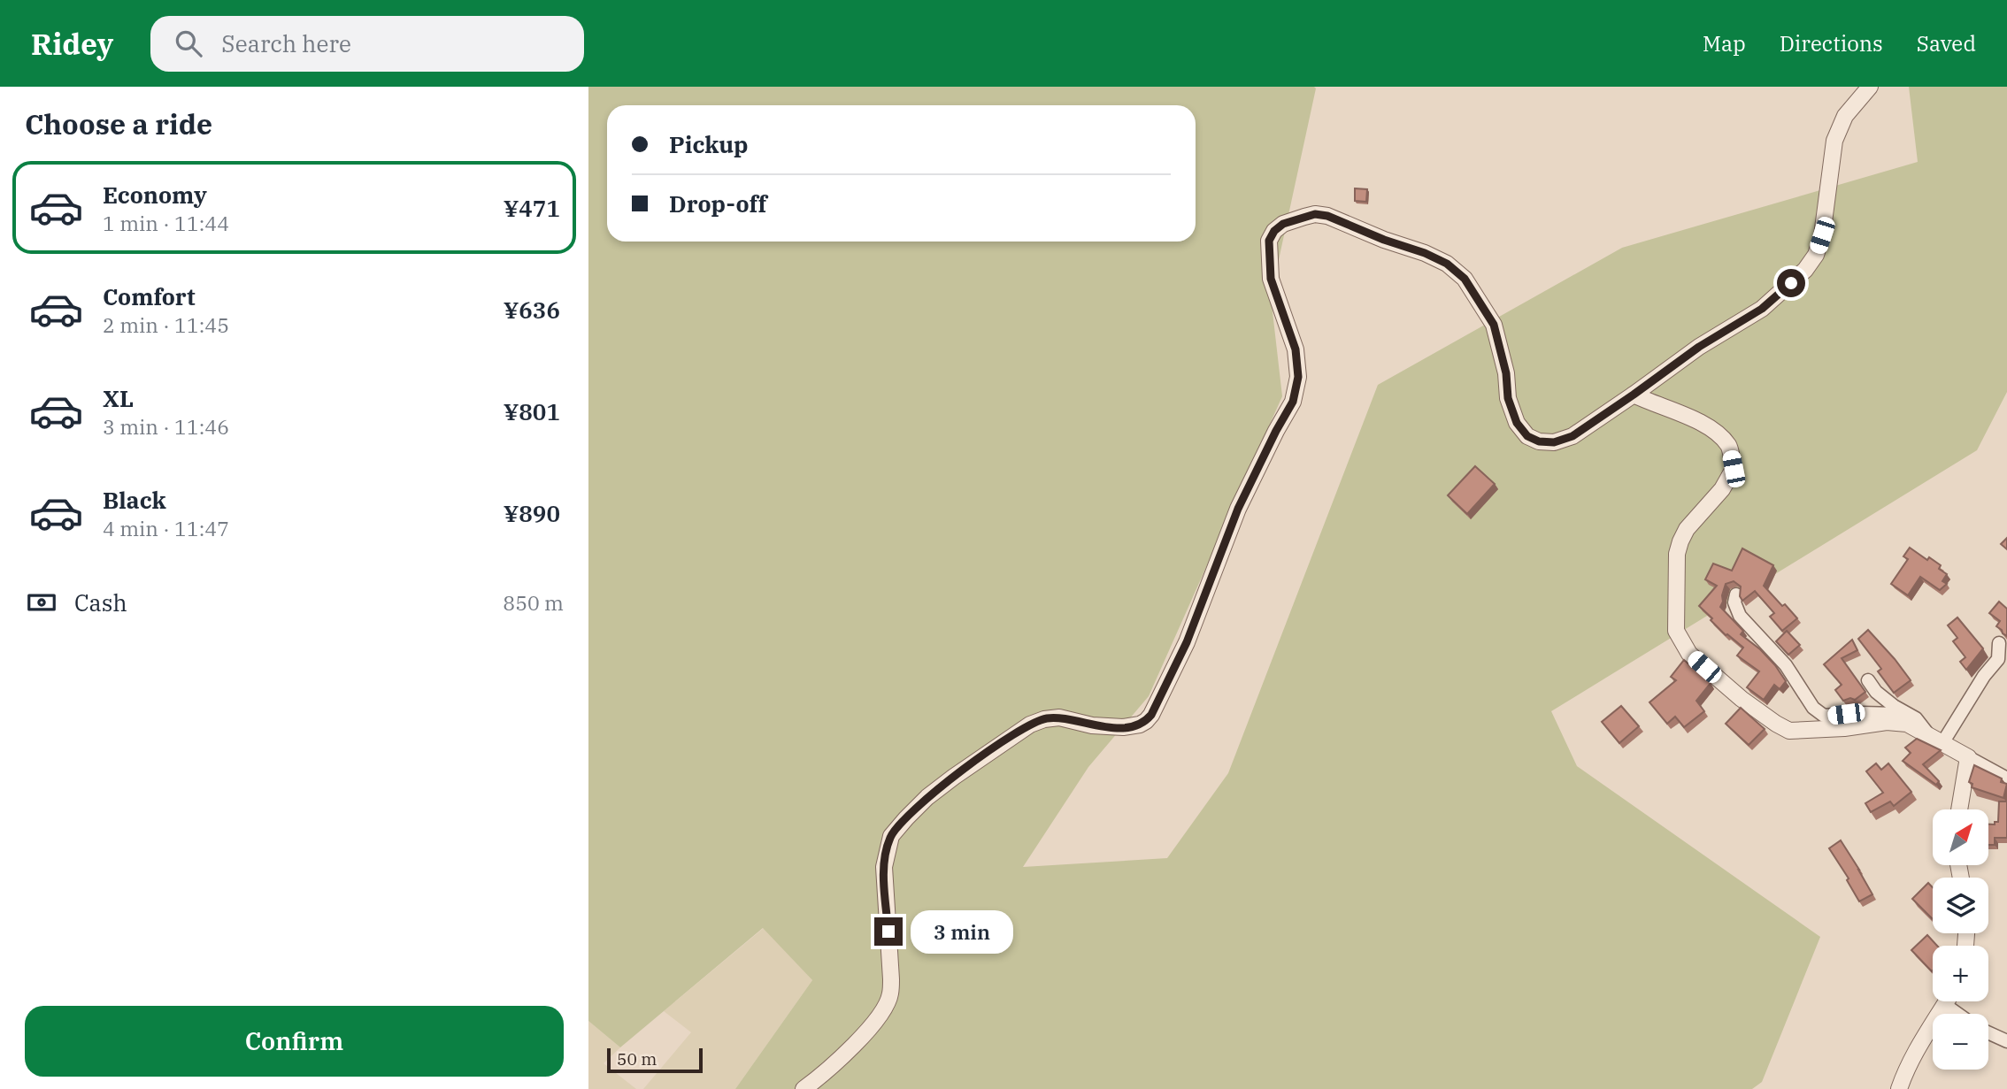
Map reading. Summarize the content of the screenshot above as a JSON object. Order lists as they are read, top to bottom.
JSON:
{
  "scale_bar": "50 m",
  "north": "top right",
  "page": {
    "header": "Ridey",
    "search": "Search here",
    "nav": ["Map", "Directions", "Saved"],
    "heading": "Choose a ride",
    "banner": ["Pickup", "Drop-off"],
    "list": [
      {
        "name": "Economy",
        "note": "1 min · 11:44",
        "value": "¥471"
      },
      {
        "name": "Comfort",
        "note": "2 min · 11:45",
        "value": "¥636"
      },
      {
        "name": "XL",
        "note": "3 min · 11:46",
        "value": "¥801"
      },
      {
        "name": "Black",
        "note": "4 min · 11:47",
        "value": "¥890"
      }
    ],
    "pay": ["Cash", "850 m"],
    "map_buttons": ["+", "−"],
    "bubble": "3 min",
    "buttons": "Confirm",
    "scale": "50 m"
  }
}
